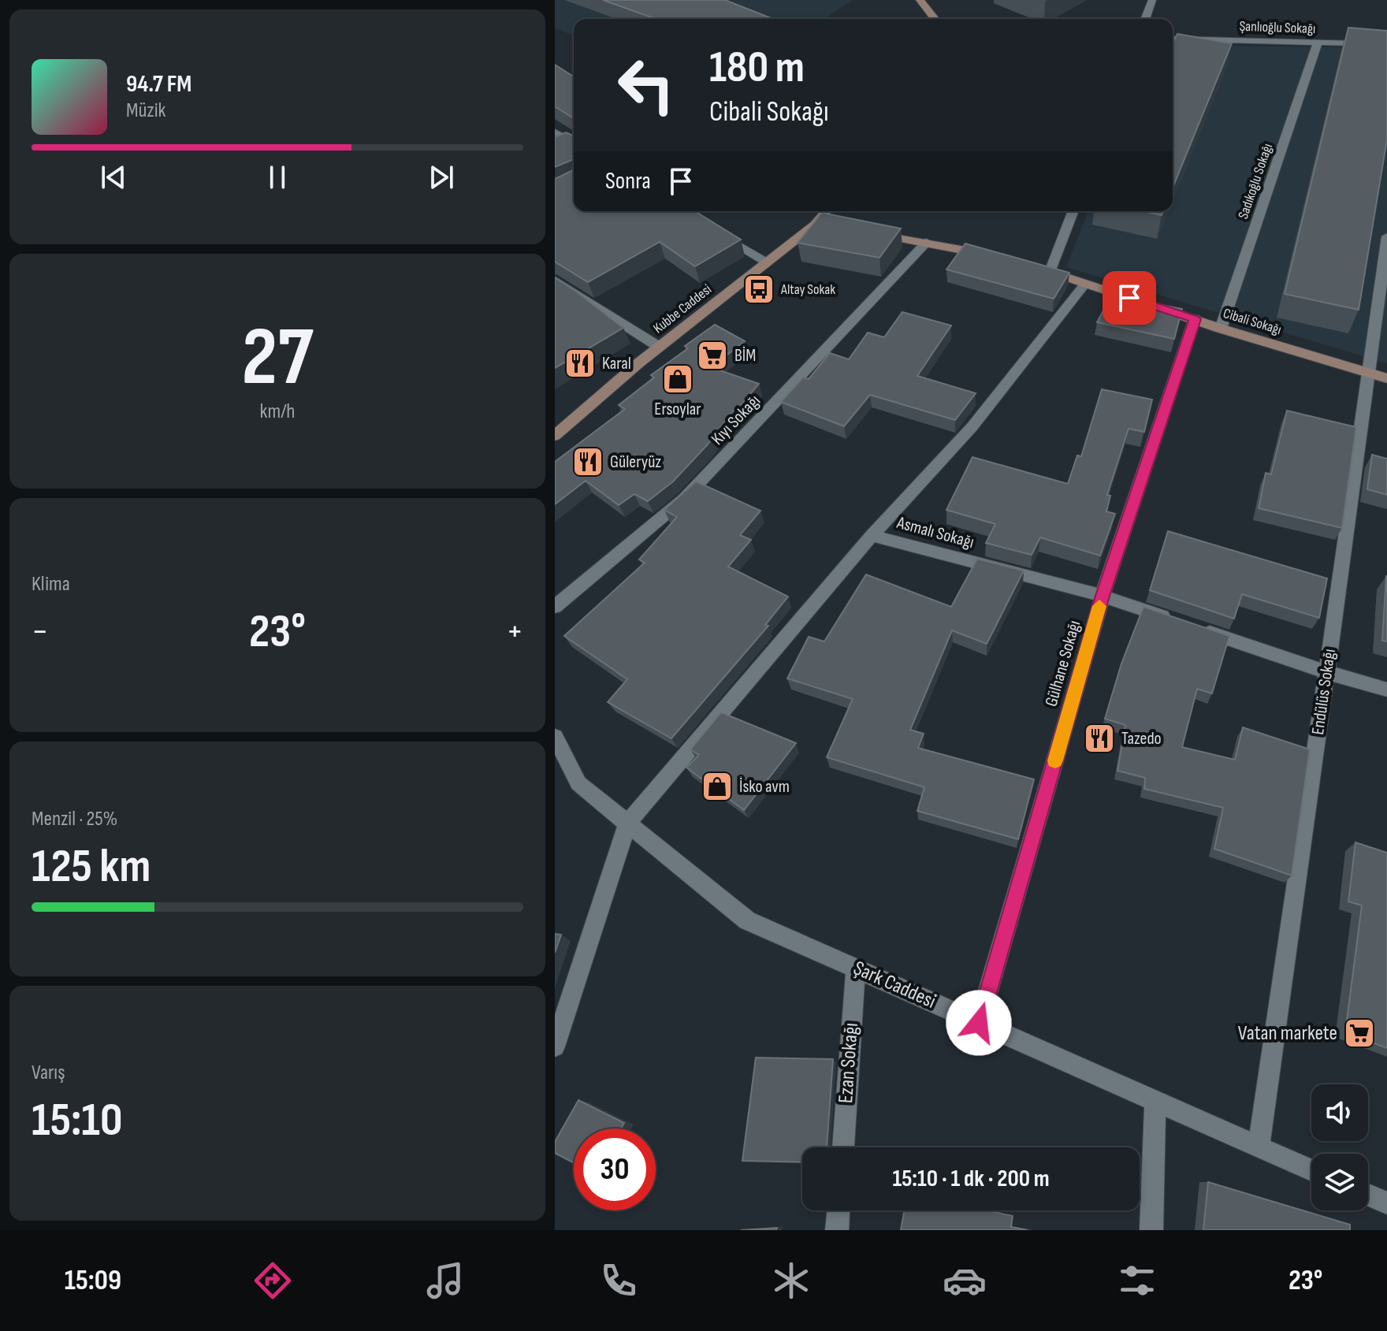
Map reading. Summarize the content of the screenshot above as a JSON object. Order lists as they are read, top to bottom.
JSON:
{
  "streets": {
    "street": [
      "Şanlıoğlu Sokağı",
      "Sadıkoğlu Sokağı",
      "Kubbe Caddesi",
      "Cibali Sokağı",
      "Kıyı Sokağı",
      "Asmalı Sokağı",
      "Gülhane Sokağı",
      "Endülüs Sokağı",
      "Şark Caddesi",
      "Ezan Sokağı"
    ]
  },
  "crossings": [
    ["Şanlıoğlu Sokağı", "Sadıkoğlu Sokağı"],
    ["Sadıkoğlu Sokağı", "Cibali Sokağı"],
    ["Cibali Sokağı", "Gülhane Sokağı"],
    ["Cibali Sokağı", "Endülüs Sokağı"],
    ["Asmalı Sokağı", "Gülhane Sokağı"],
    ["Gülhane Sokağı", "Şark Caddesi"],
    ["Endülüs Sokağı", "Şark Caddesi"],
    ["Şark Caddesi", "Ezan Sokağı"]
  ],
  "places": {
    "bus stop": ["Altay Sokak"],
    "supermarket": ["BİM", "Vatan markete"],
    "restaurant": ["Karal", "Güleryüz", "Tazedo"],
    "shop": ["Ersoylar", "İsko avm"]
  },
  "page": {
    "turn": ["180 m", "Cibali Sokağı"],
    "song": ["94.7 FM", "Müzik"],
    "then": "Sonra",
    "tile": [
      ["27", "km/h"],
      "Klima",
      ["Menzil · 25%", "125 km"],
      ["Varış", "15:10"]
    ],
    "heat": ["−", "23°", "+"],
    "limit": "30",
    "trip": "15:10 · 1 dk · 200 m",
    "tabs": ["15:09", "23°"]
  }
}
